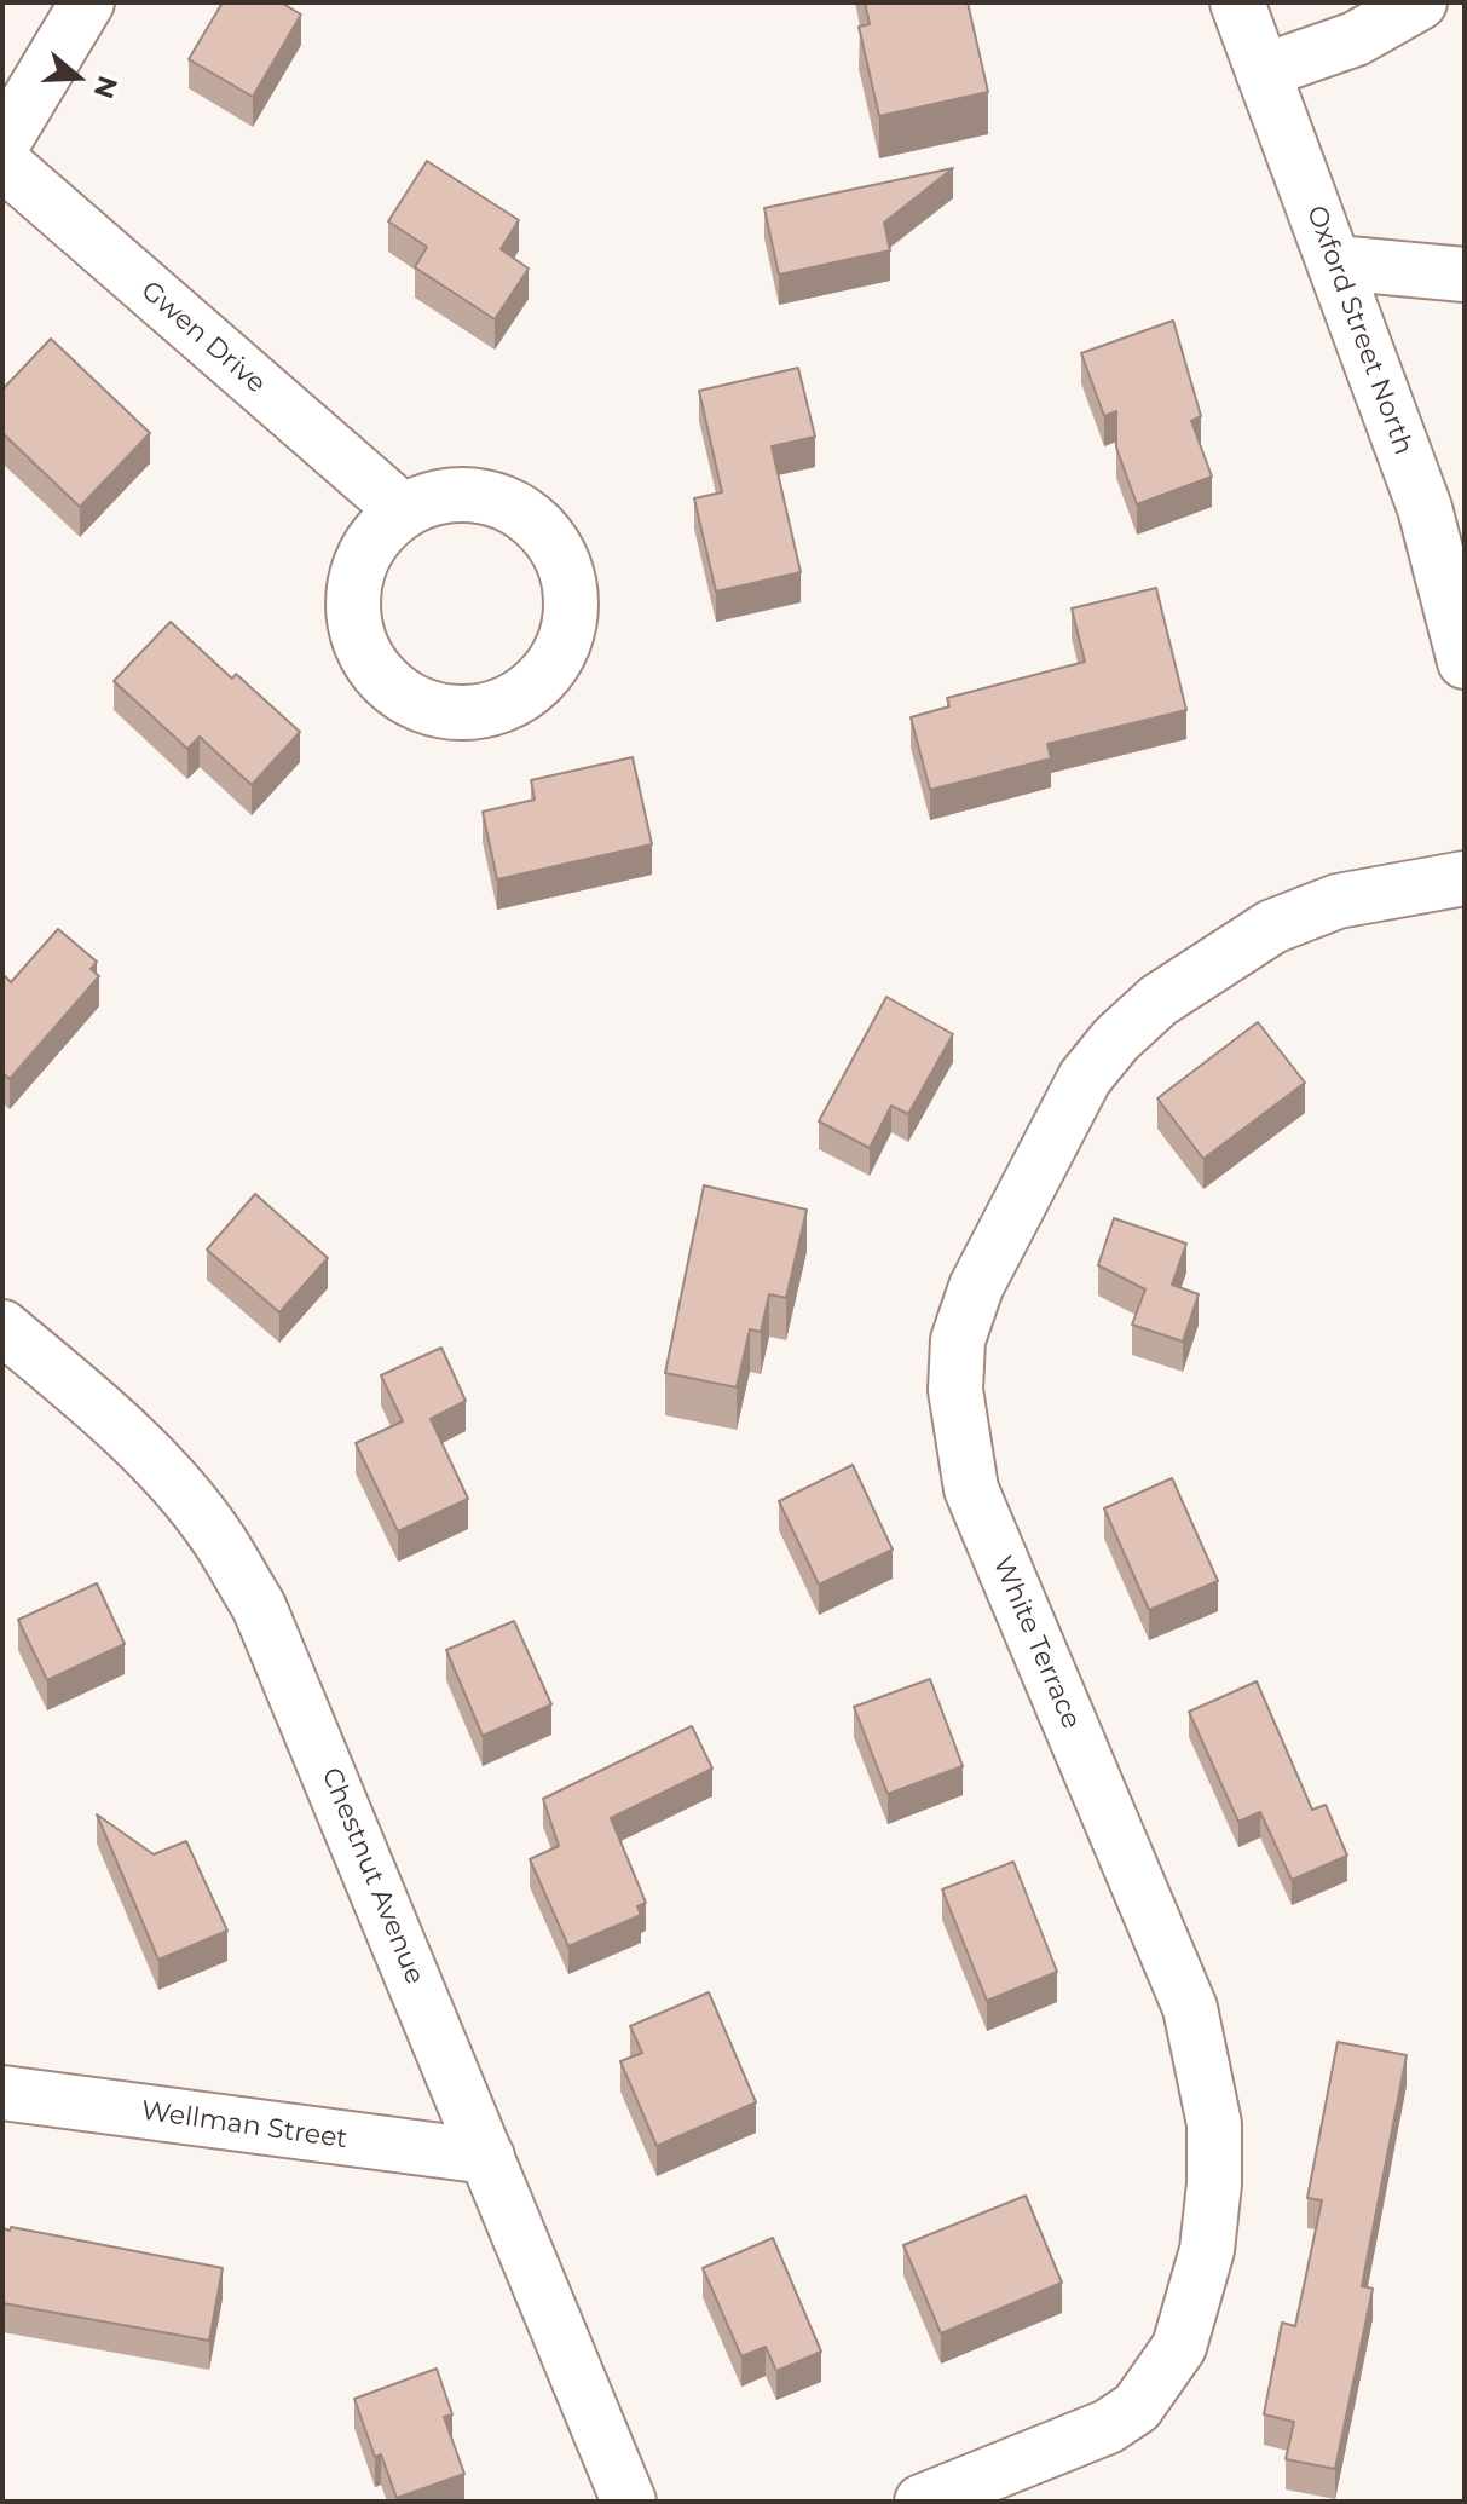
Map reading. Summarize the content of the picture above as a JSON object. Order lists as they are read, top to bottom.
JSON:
{
  "streets": {
    "street": [
      "Oxford Street North",
      "Gwen Drive",
      "White Terrace",
      "Chestnut Avenue",
      "Wellman Street"
    ]
  },
  "crossings": [
    ["Chestnut Avenue", "Wellman Street"]
  ],
  "north": "right"
}
